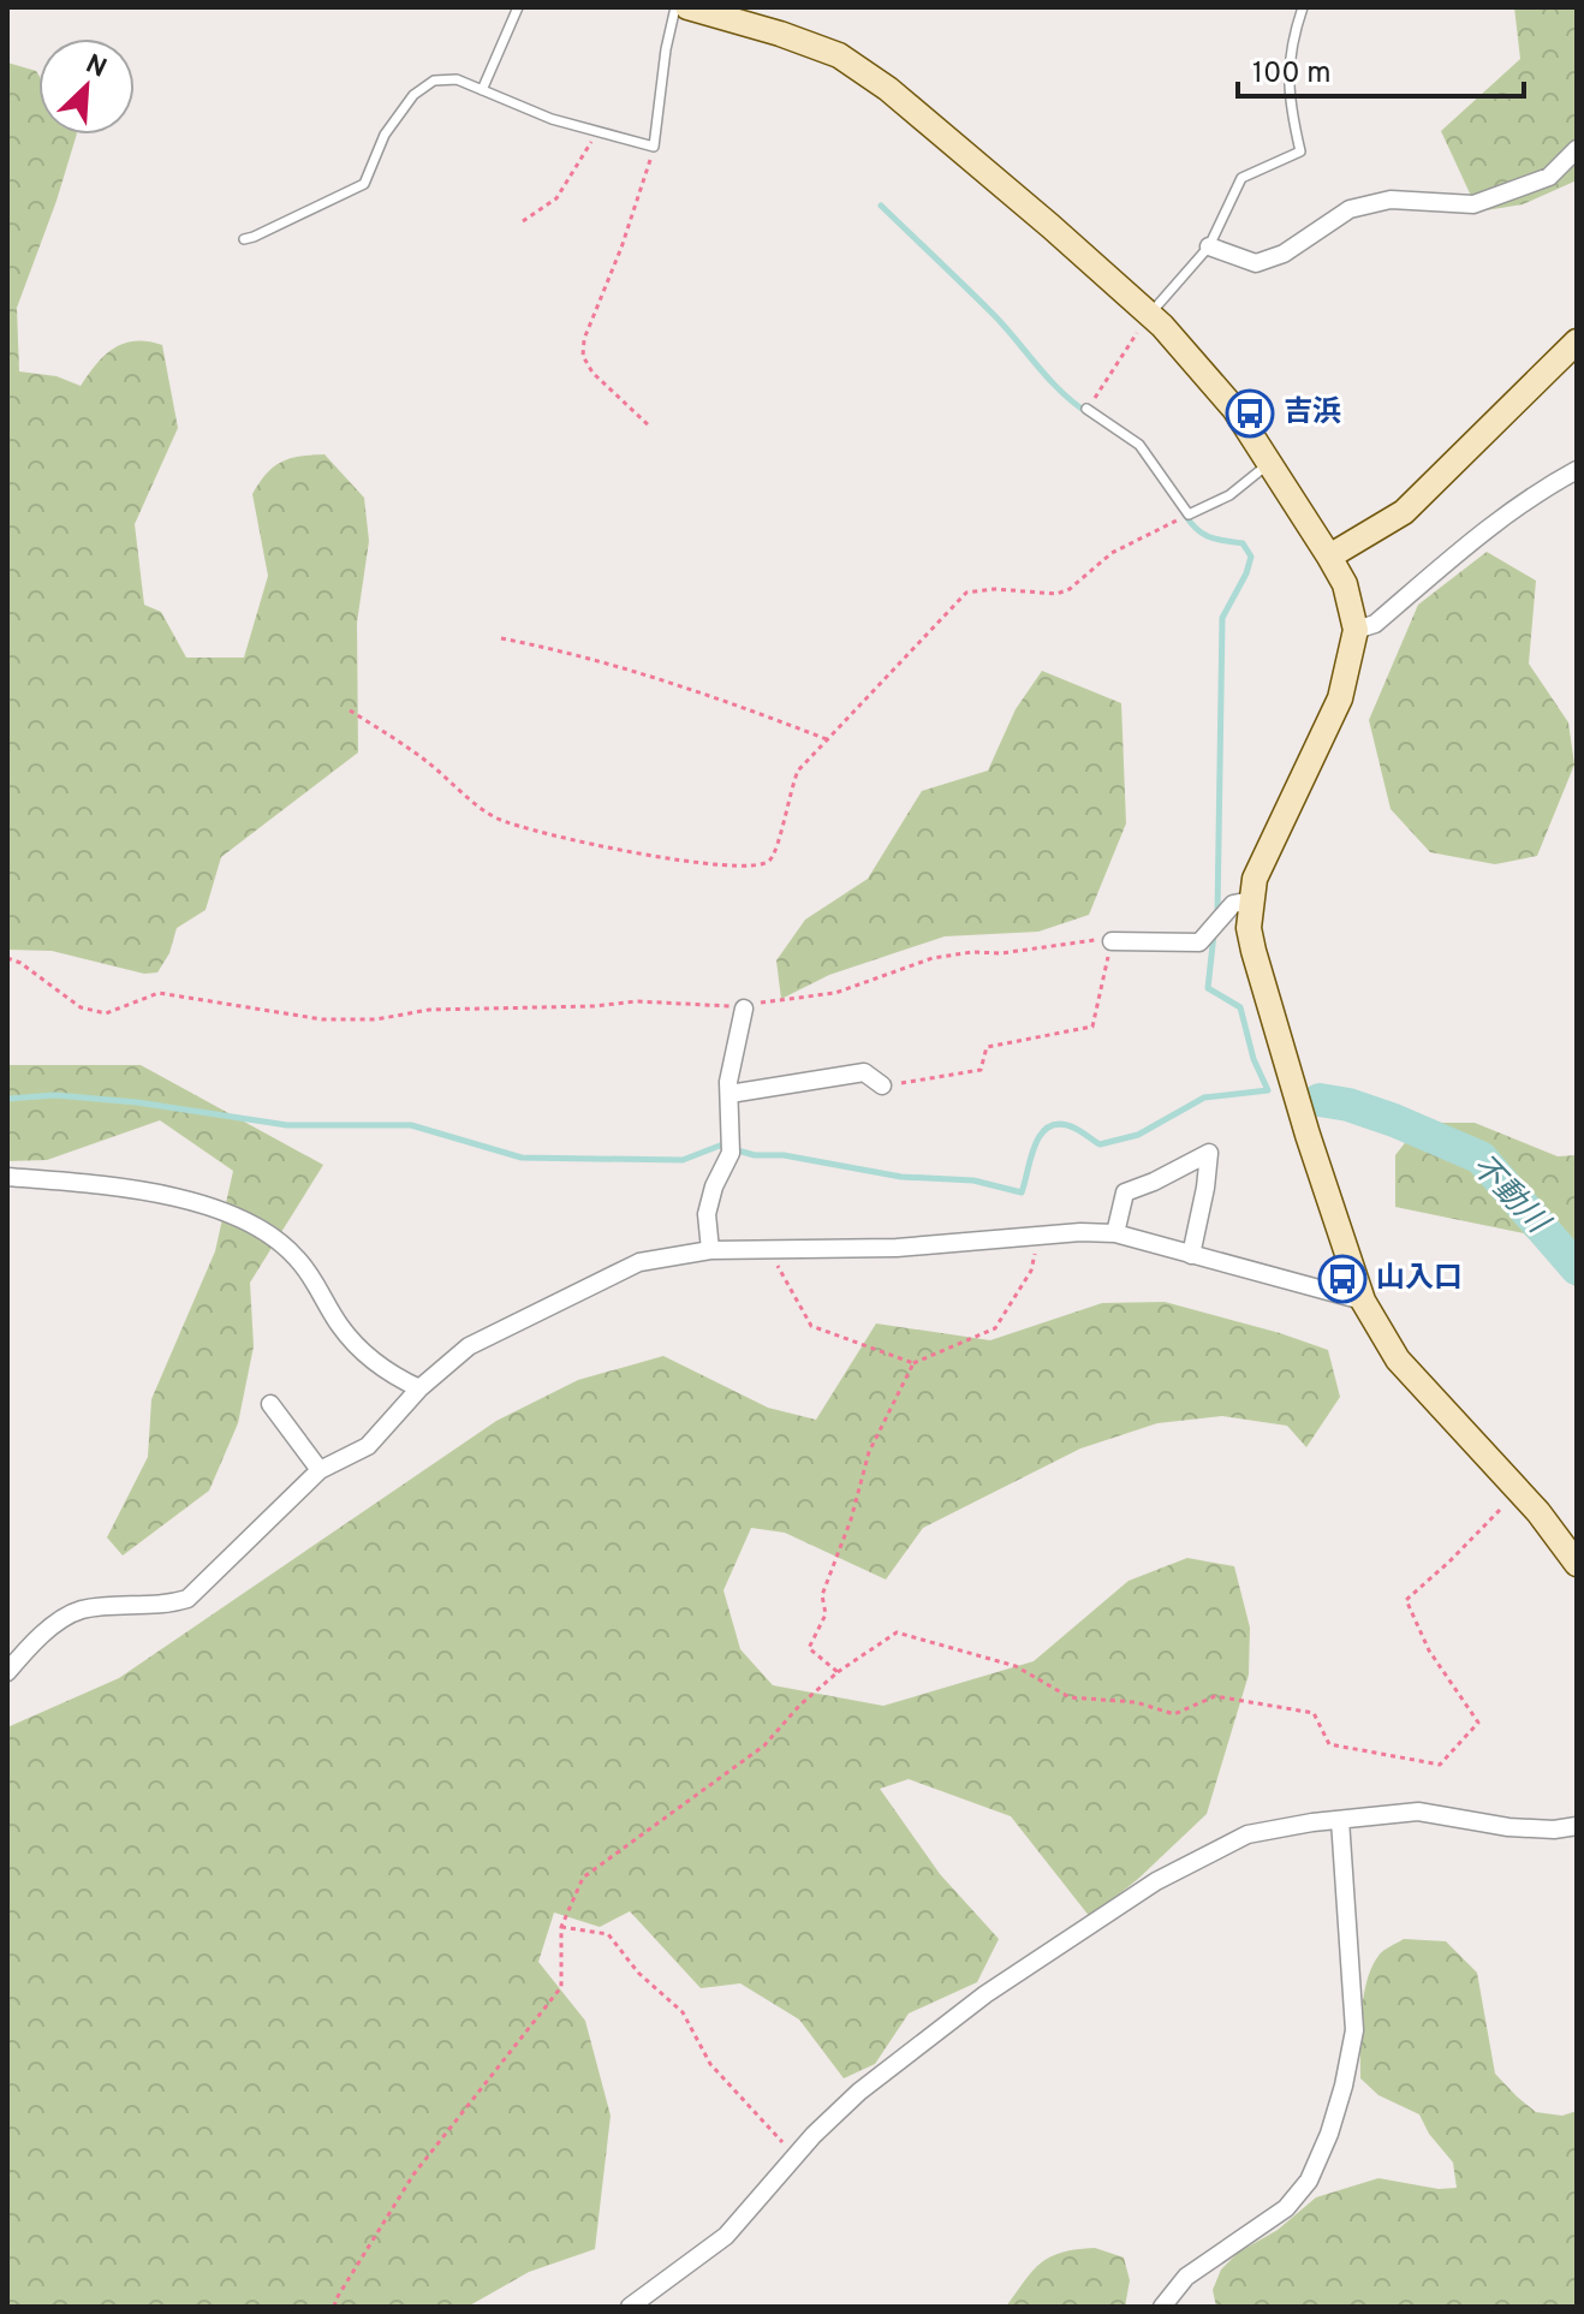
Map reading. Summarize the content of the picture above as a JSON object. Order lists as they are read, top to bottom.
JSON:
{
  "water": ["不動川"],
  "places": {
    "bus stop": ["吉浜", "山入口"]
  },
  "scale_bar": "100 m",
  "north": "top right"
}
